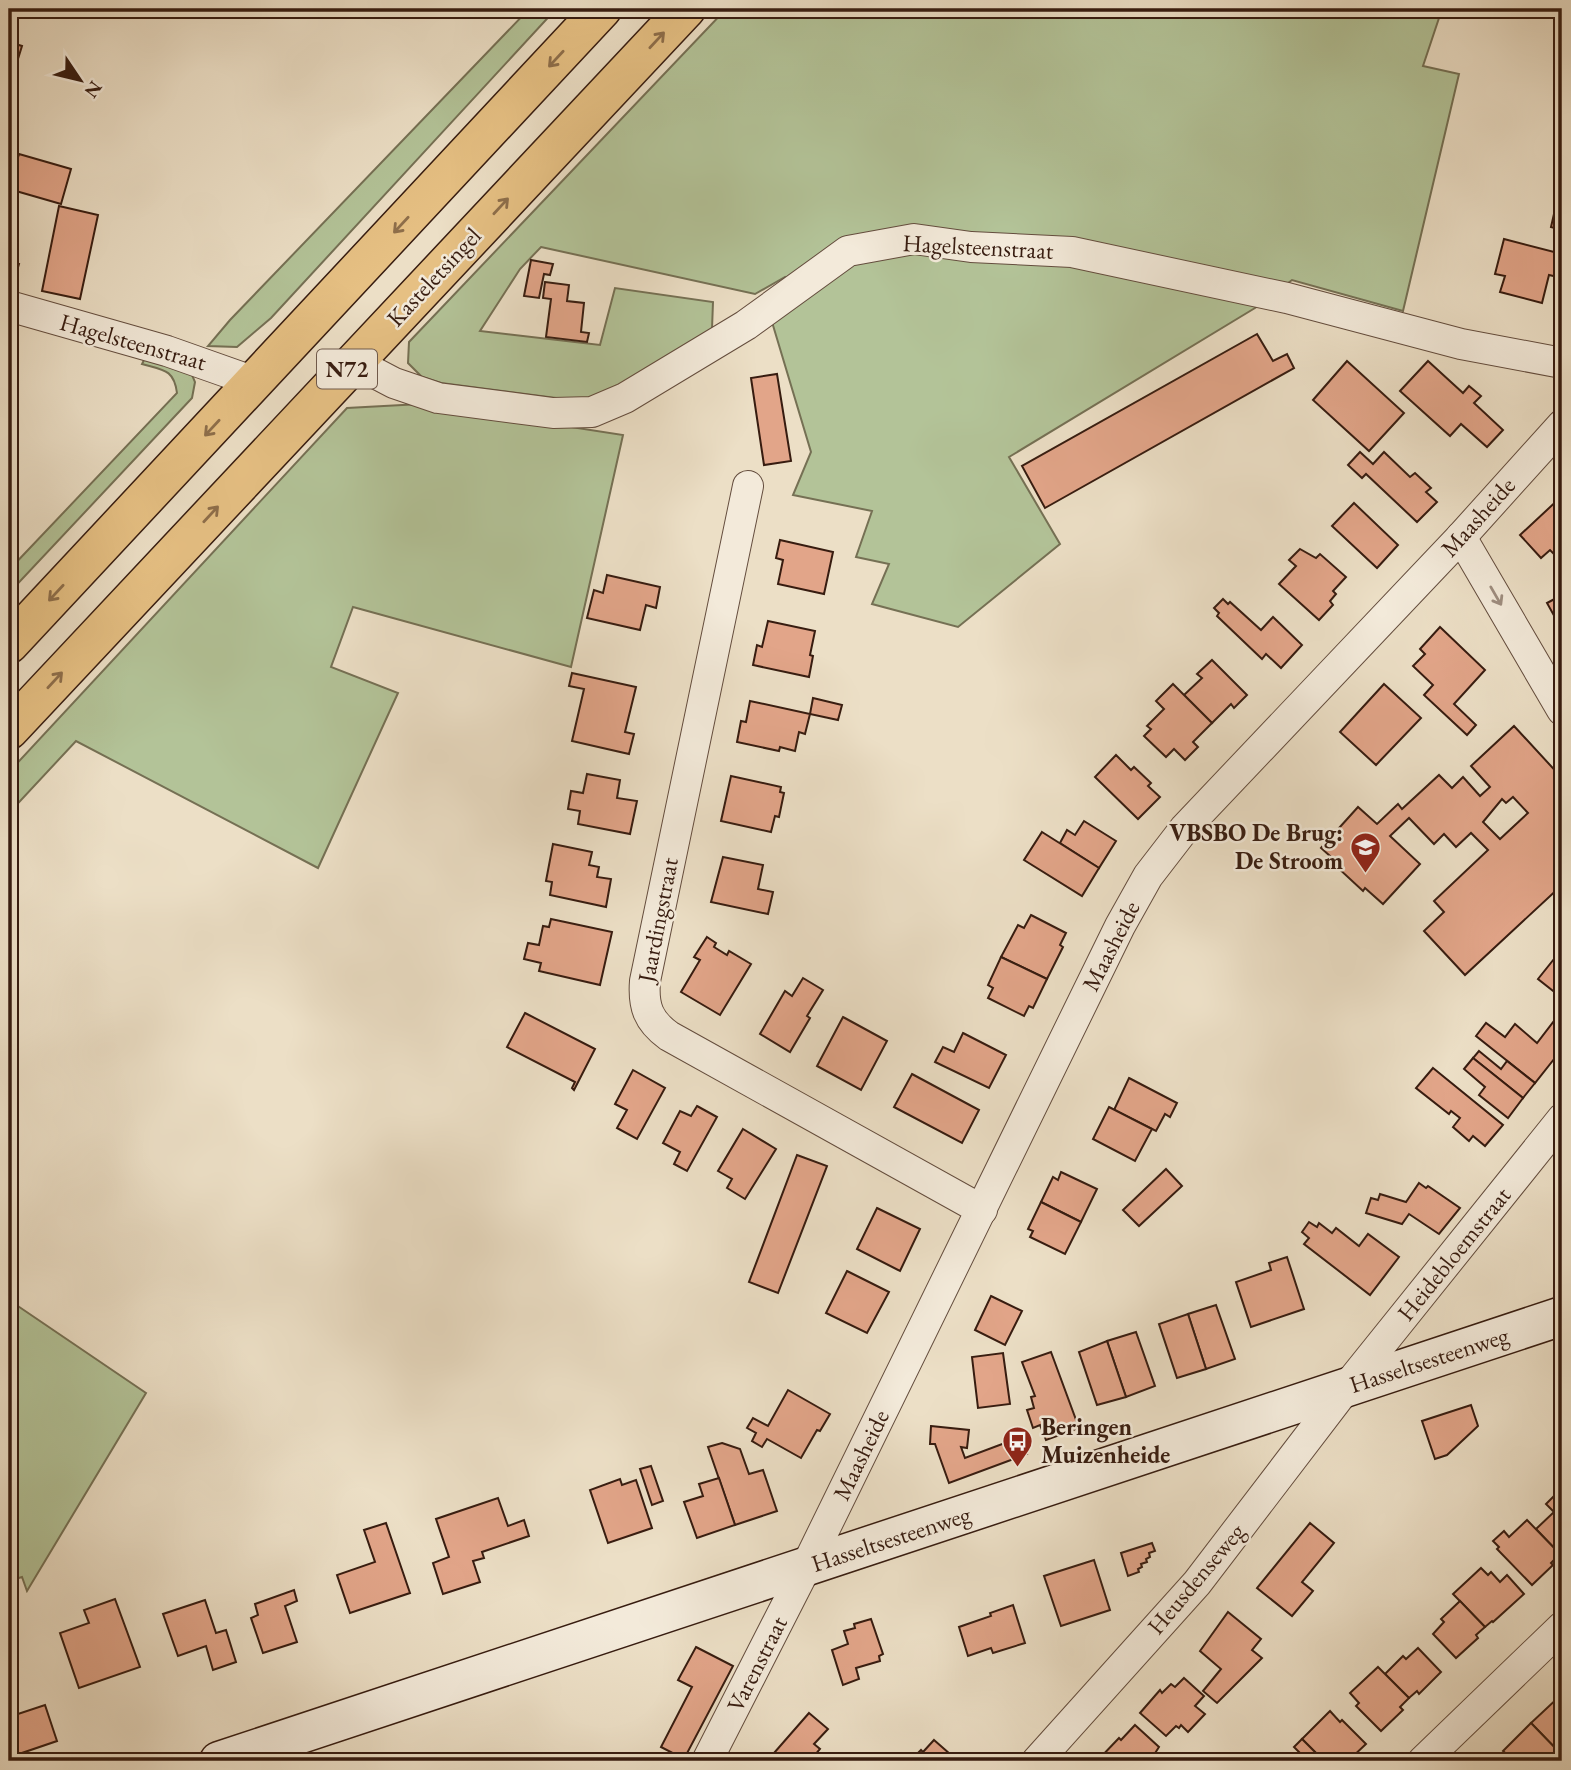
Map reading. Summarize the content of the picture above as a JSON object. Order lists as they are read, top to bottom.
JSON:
{
  "streets": {
    "main road": ["Kasteletsingel", "N72"],
    "street": [
      "Hagelsteenstraat",
      "Maasheide",
      "Jaardingstraat",
      "Heidebloemstraat",
      "Hasseltsesteenweg",
      "Heusdenseweg",
      "Varenstraat"
    ]
  },
  "crossings": [
    ["Hagelsteenstraat", "Kasteletsingel"],
    ["Hagelsteenstraat", "N72"],
    ["Maasheide", "Jaardingstraat"],
    ["Maasheide", "Hasseltsesteenweg"],
    ["Maasheide", "Varenstraat"],
    ["Heidebloemstraat", "Hasseltsesteenweg"],
    ["Heidebloemstraat", "Heusdenseweg"],
    ["Hasseltsesteenweg", "Heusdenseweg"],
    ["Hasseltsesteenweg", "Varenstraat"]
  ],
  "places": {
    "school or university": ["VBSBO De Brug: De Stroom"],
    "bus stop": ["Beringen Muizenheide"]
  },
  "north": "bottom right"
}
